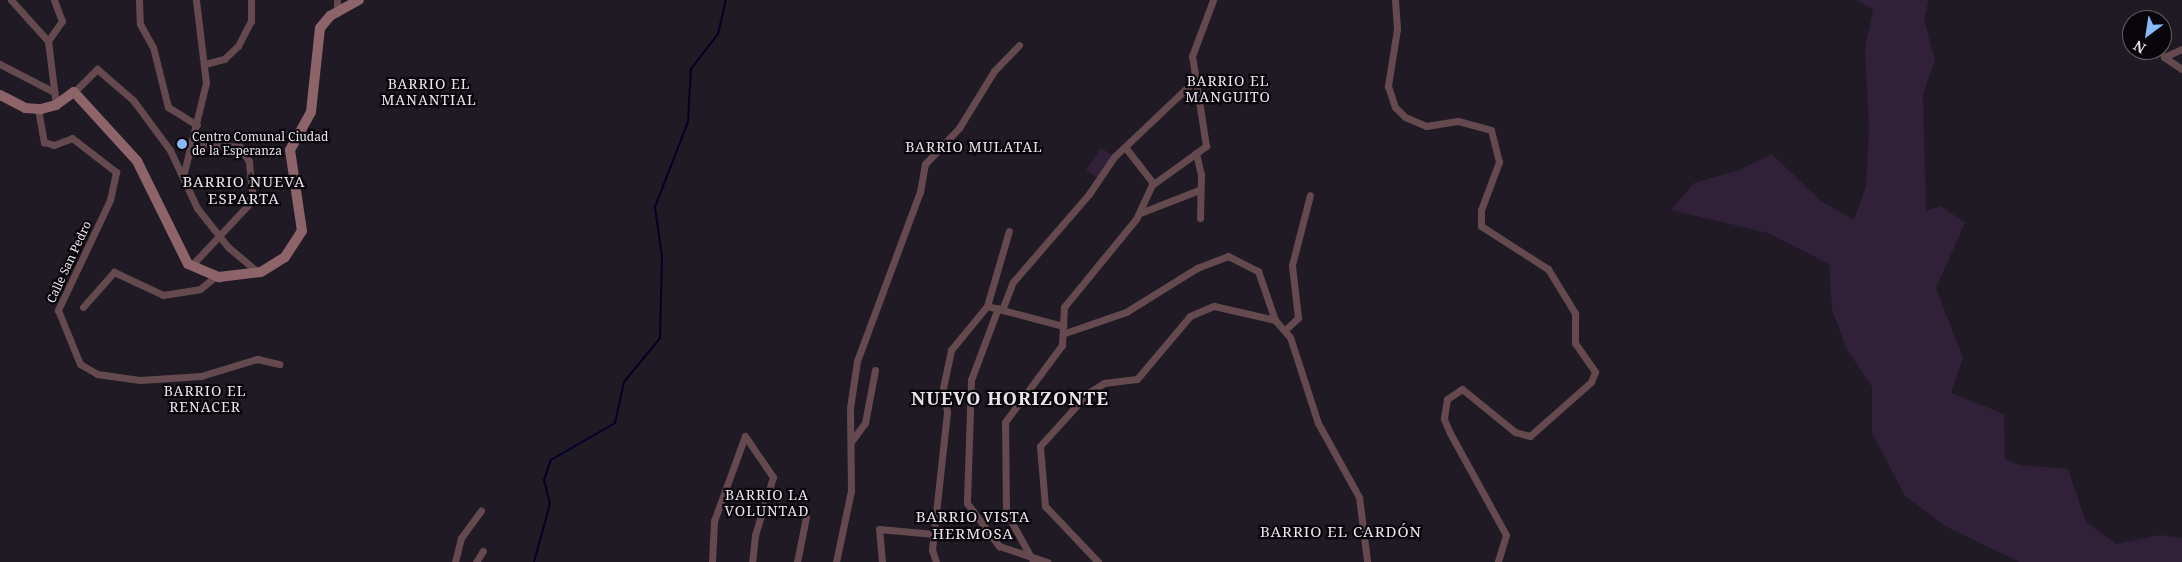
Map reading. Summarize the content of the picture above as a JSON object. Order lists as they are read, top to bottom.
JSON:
{
  "streets": {
    "street": ["Calle San Pedro"]
  },
  "districts": [
    "BARRIO EL MANGUITO",
    "BARRIO EL MANANTIAL",
    "BARRIO MULATAL",
    "BARRIO NUEVA ESPARTA",
    "BARRIO EL RENACER",
    "NUEVO HORIZONTE",
    "BARRIO LA VOLUNTAD",
    "BARRIO VISTA HERMOSA",
    "BARRIO EL CARDÓN"
  ],
  "places": ["Centro Comunal Ciudad de la Esperanza"],
  "north": "bottom left"
}
